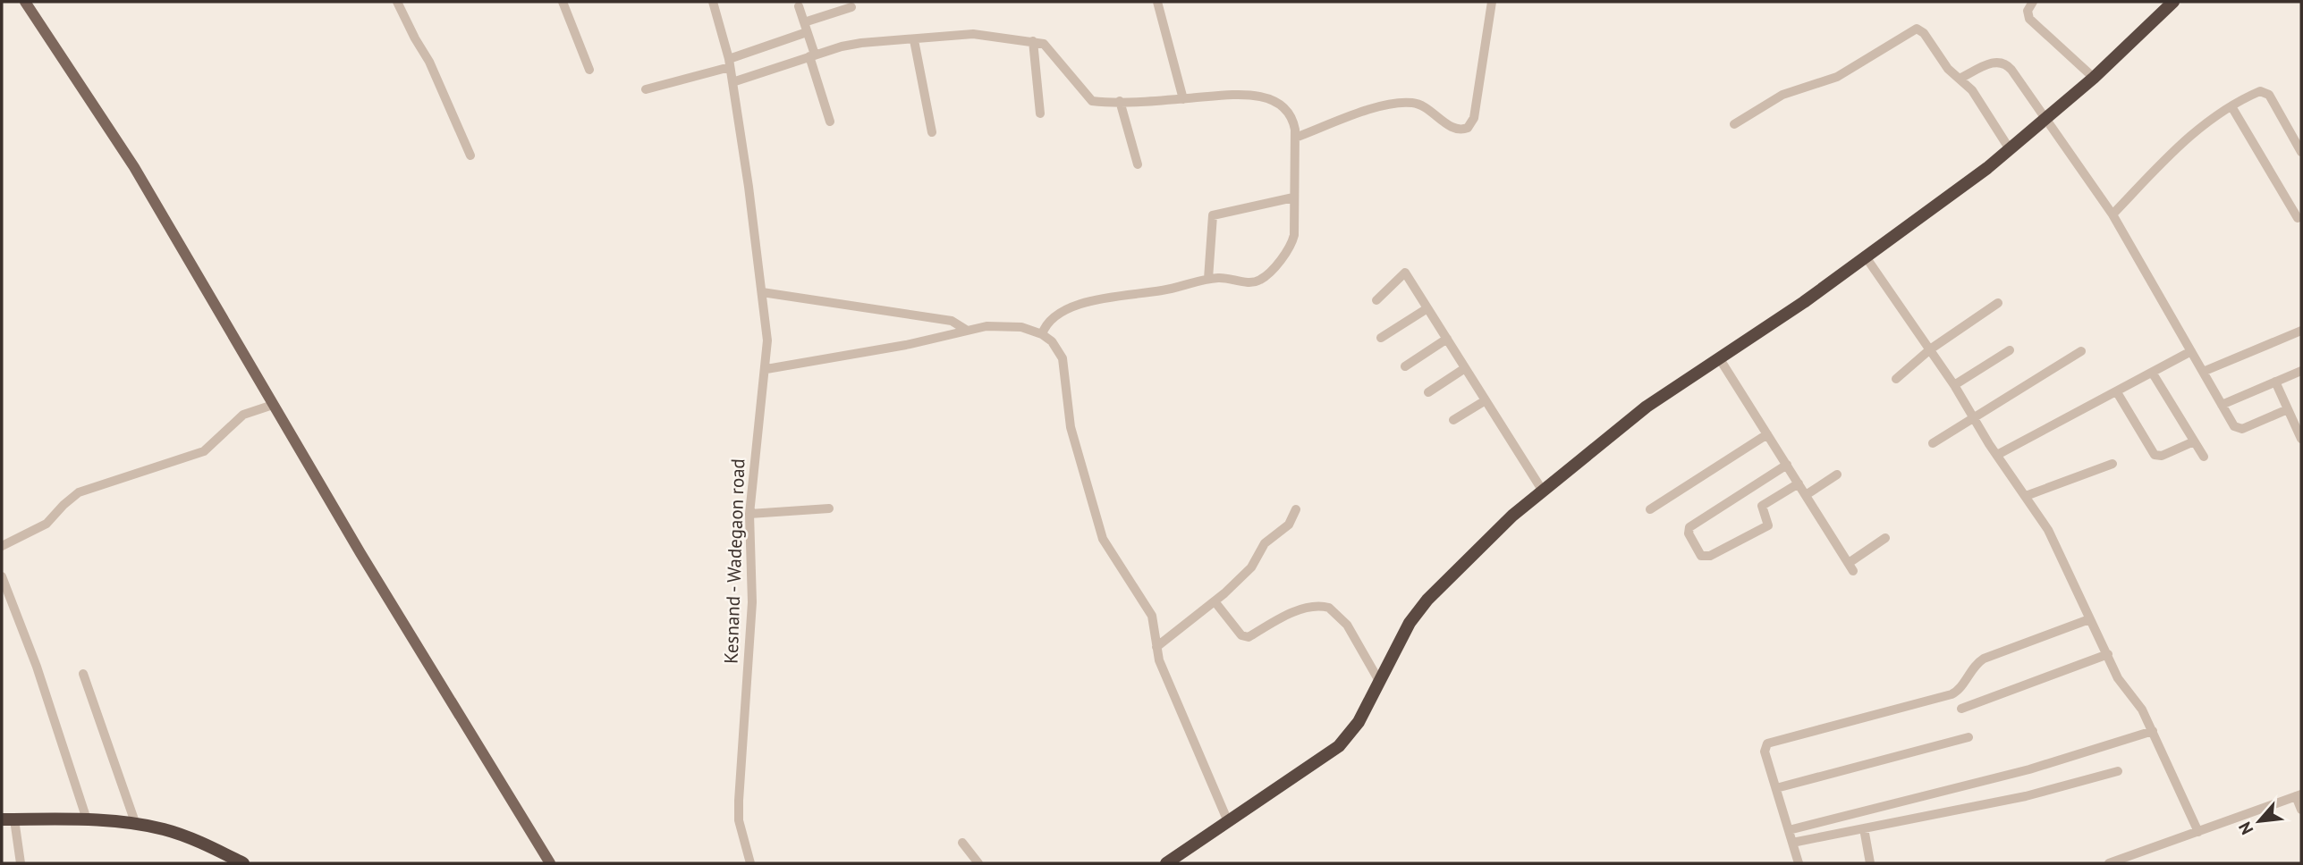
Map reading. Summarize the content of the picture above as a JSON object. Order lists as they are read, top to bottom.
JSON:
{
  "streets": {
    "street": ["Kesnand - Wadegaon road"]
  },
  "north": "bottom left"
}
